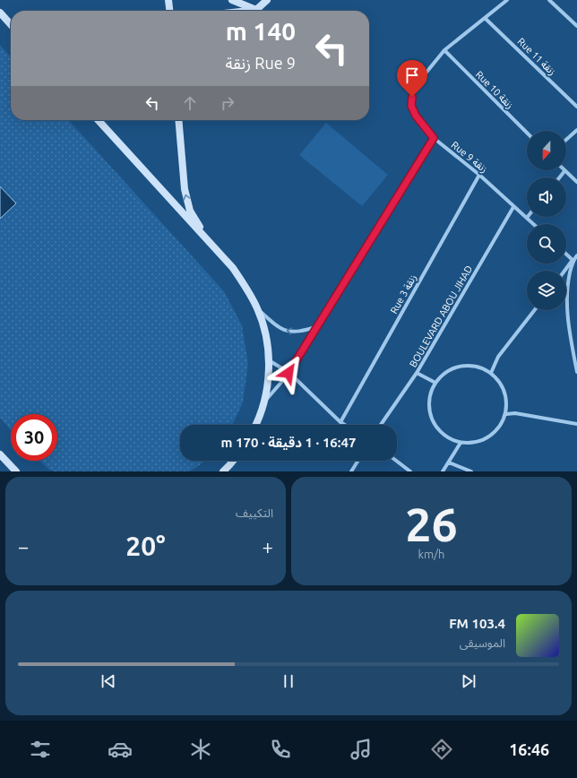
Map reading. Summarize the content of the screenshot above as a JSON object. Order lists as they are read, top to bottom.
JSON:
{
  "streets": {
    "street": [
      "Rue 11 زنقة",
      "Rue 10 زنقة",
      "Rue 9 زنقة",
      "Rue 3 زنقة",
      "BOULEVARD ABOU JIHAD"
    ]
  },
  "crossings": [
    ["Rue 10 زنقة", "Rue 9 زنقة"],
    ["Rue 9 زنقة", "Rue 3 زنقة"],
    ["Rue 9 زنقة", "BOULEVARD ABOU JIHAD"]
  ],
  "north": "bottom",
  "page": {
    "turn": ["140 m", "Rue 9 زنقة"],
    "limit": "30",
    "trip": "16:47 · 1 دقيقة · 170 m",
    "tile": [
      ["26", "km/h"],
      "التكييف"
    ],
    "heat": ["−", "20°", "+"],
    "song": ["103.4 FM", "الموسيقى"],
    "tabs": "16:46"
  }
}
